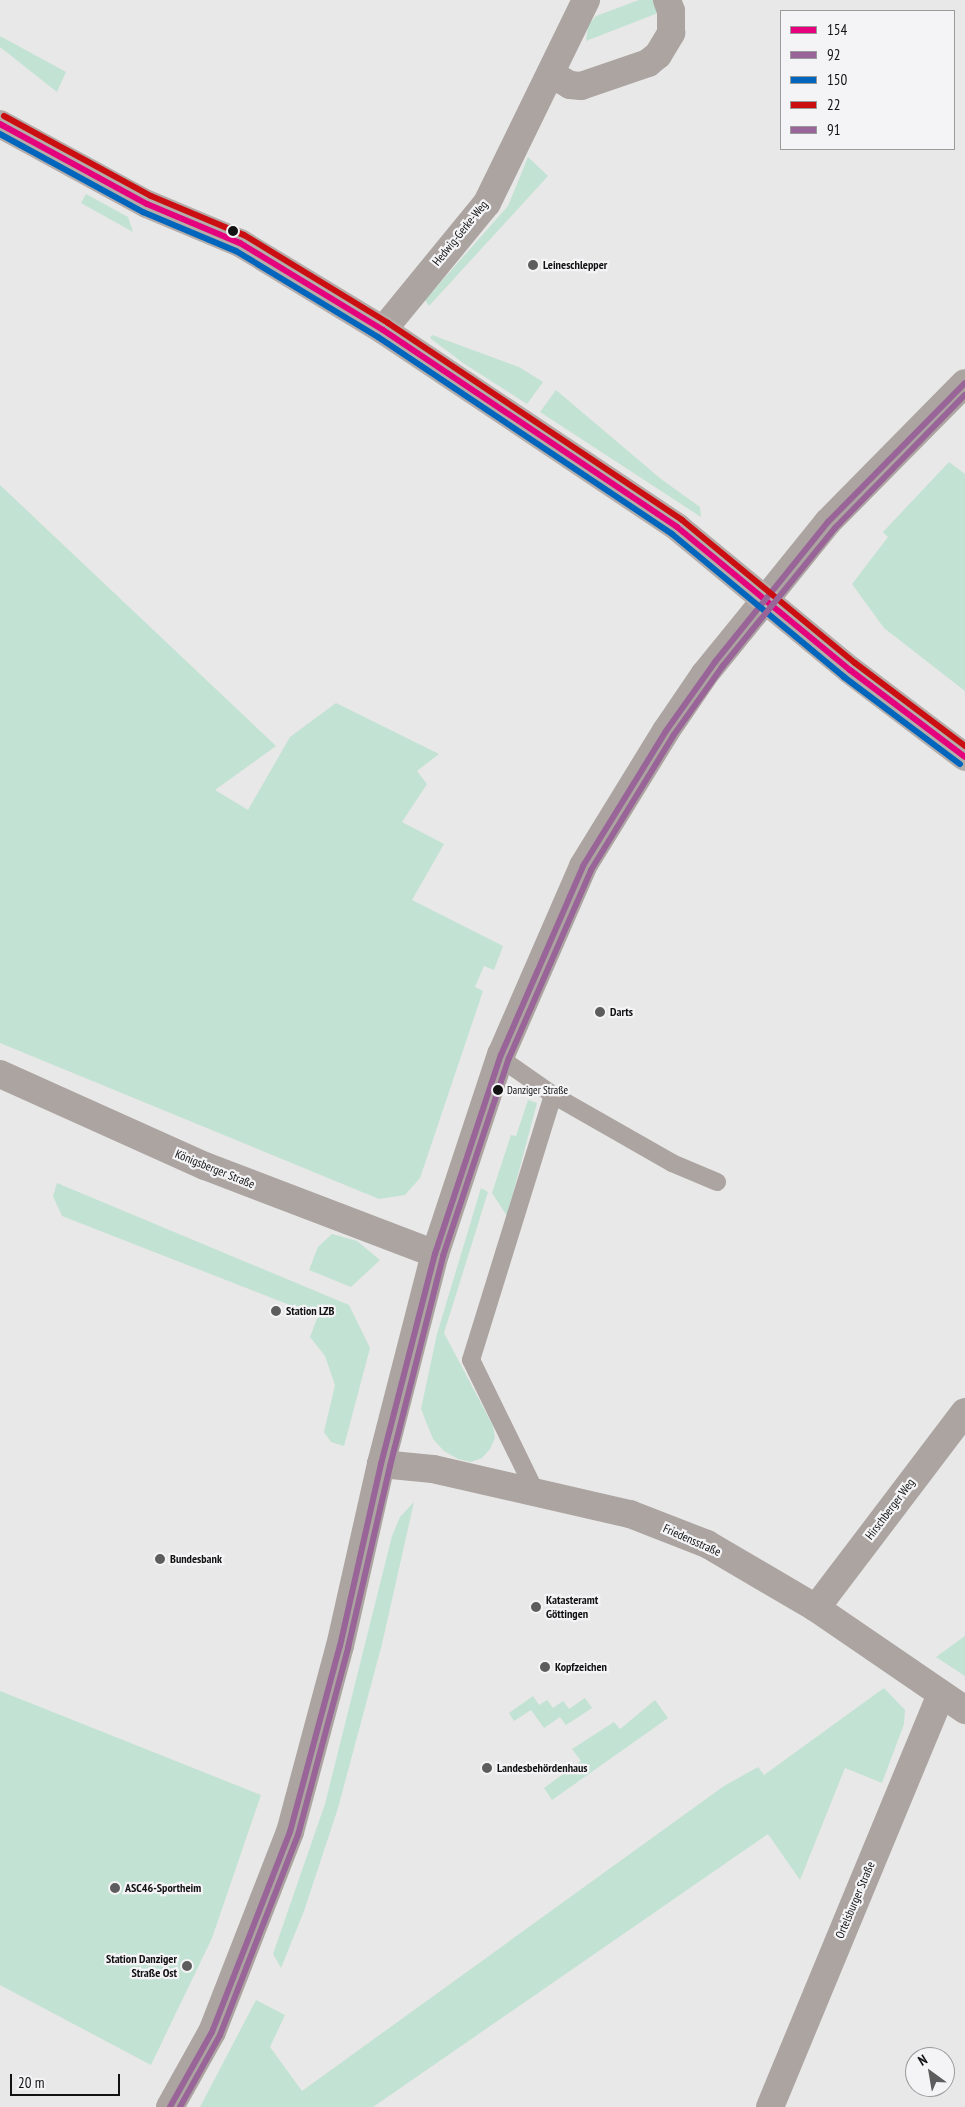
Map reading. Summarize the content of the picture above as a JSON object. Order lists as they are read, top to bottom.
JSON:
{
  "streets": {
    "street": [
      "Hedwig-Gerke-Weg",
      "Königsberger Straße",
      "Hirschberger Weg",
      "Friedensstraße",
      "Ortelsburger Straße"
    ]
  },
  "crossings": [
    ["Hirschberger Weg", "Friedensstraße"],
    ["Friedensstraße", "Ortelsburger Straße"]
  ],
  "places": [
    "Leineschlepper",
    "Darts",
    "Danziger Straße",
    "Station LZB",
    "Bundesbank",
    "Katasteramt Göttingen",
    "Kopfzeichen",
    "Landesbehördenhaus",
    "ASC46-Sportheim",
    "Station Danziger Straße Ost"
  ],
  "lines": [
    "transit line 22",
    "transit line 154",
    "transit line 150",
    "transit line 92",
    "transit line 91"
  ],
  "legend": [
    "154",
    "92",
    "150",
    "22",
    "91"
  ],
  "scale_bar": "20 m",
  "north": "top left"
}
